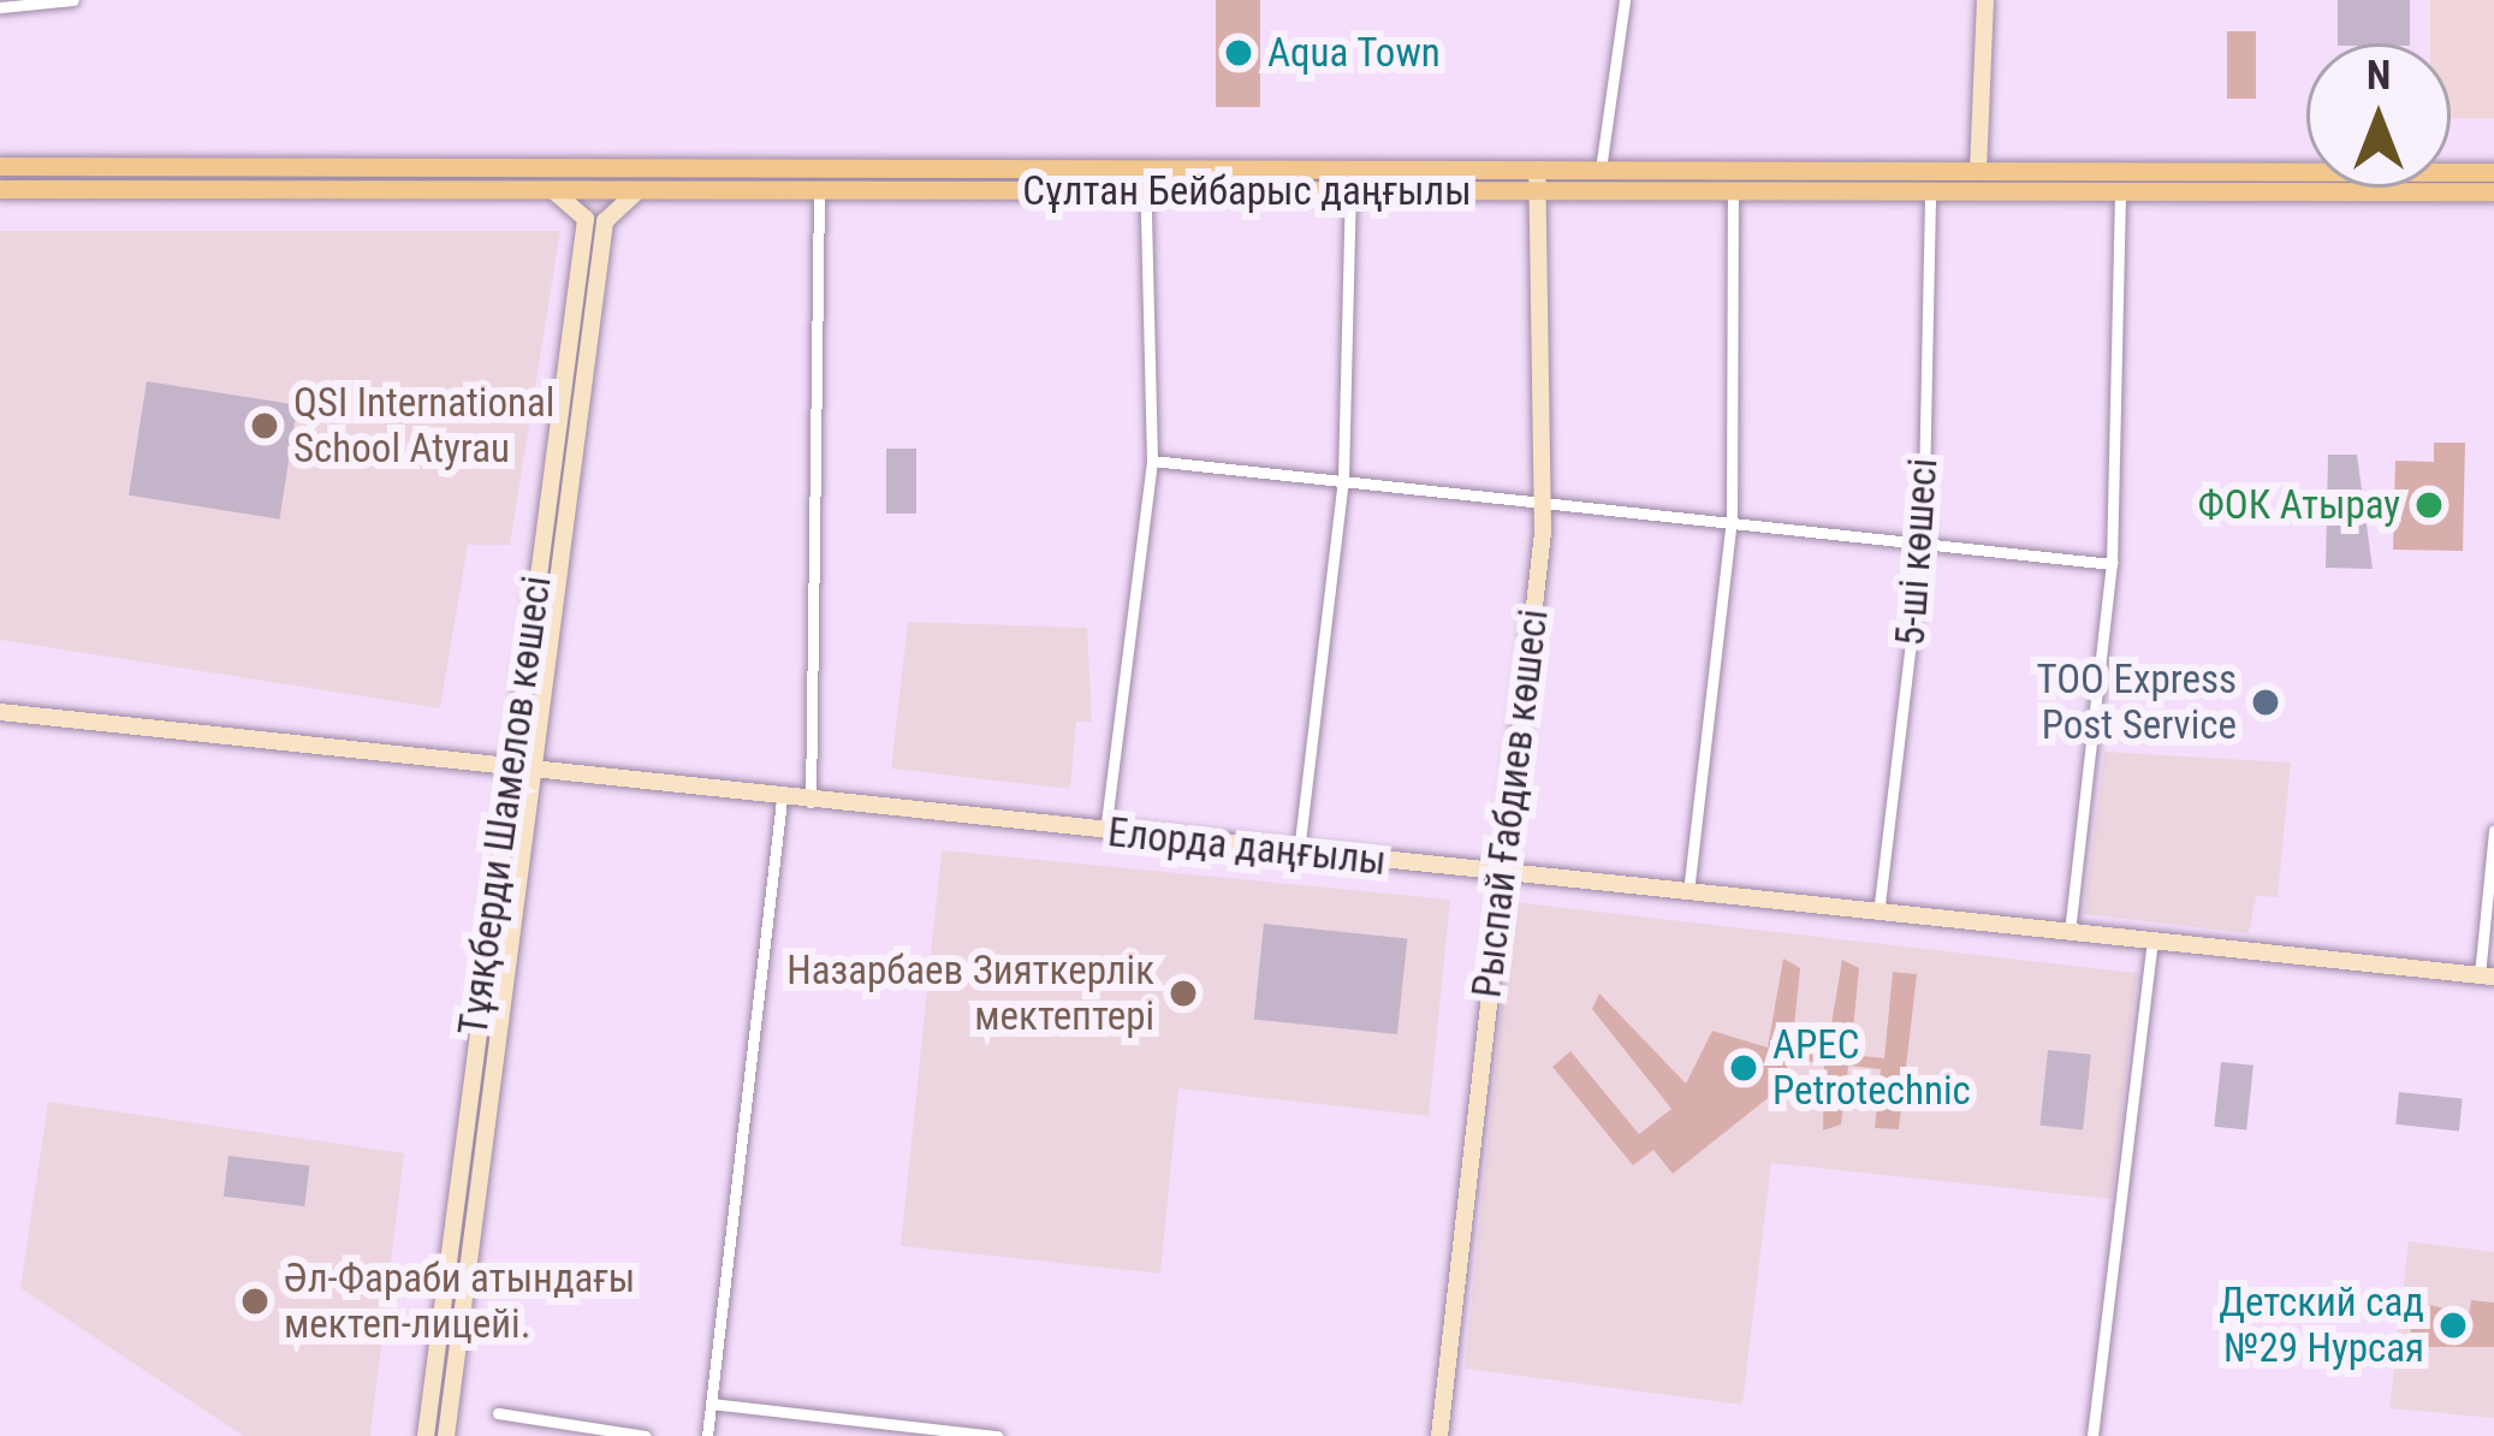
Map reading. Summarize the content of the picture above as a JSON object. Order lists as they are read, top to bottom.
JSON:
{
  "streets": {
    "main road": ["Сұлтан Бейбарыс даңғылы"],
    "street": [
      "5-ші көшесі",
      "Рыспай Ғабдиев көшесі",
      "Тұяқберди Шамелов көшесі",
      "Елорда даңғылы"
    ]
  },
  "crossings": [
    ["Сұлтан Бейбарыс даңғылы", "5-ші көшесі"],
    ["Сұлтан Бейбарыс даңғылы", "Рыспай Ғабдиев көшесі"],
    ["Сұлтан Бейбарыс даңғылы", "Тұяқберди Шамелов көшесі"],
    ["5-ші көшесі", "Елорда даңғылы"],
    ["Рыспай Ғабдиев көшесі", "Елорда даңғылы"],
    ["Тұяқберди Шамелов көшесі", "Елорда даңғылы"]
  ],
  "places": [
    "Aqua Town",
    "QSI International School Atyrau",
    "ФОК Атырау",
    "ТОО Express Post Service",
    "Назарбаев Зияткерлік мектептері",
    "APEC Petrotechnic",
    "Әл-Фараби атындағы мектеп-лицейі.",
    "Детский сад №29 Нурсая"
  ],
  "north": "top"
}
